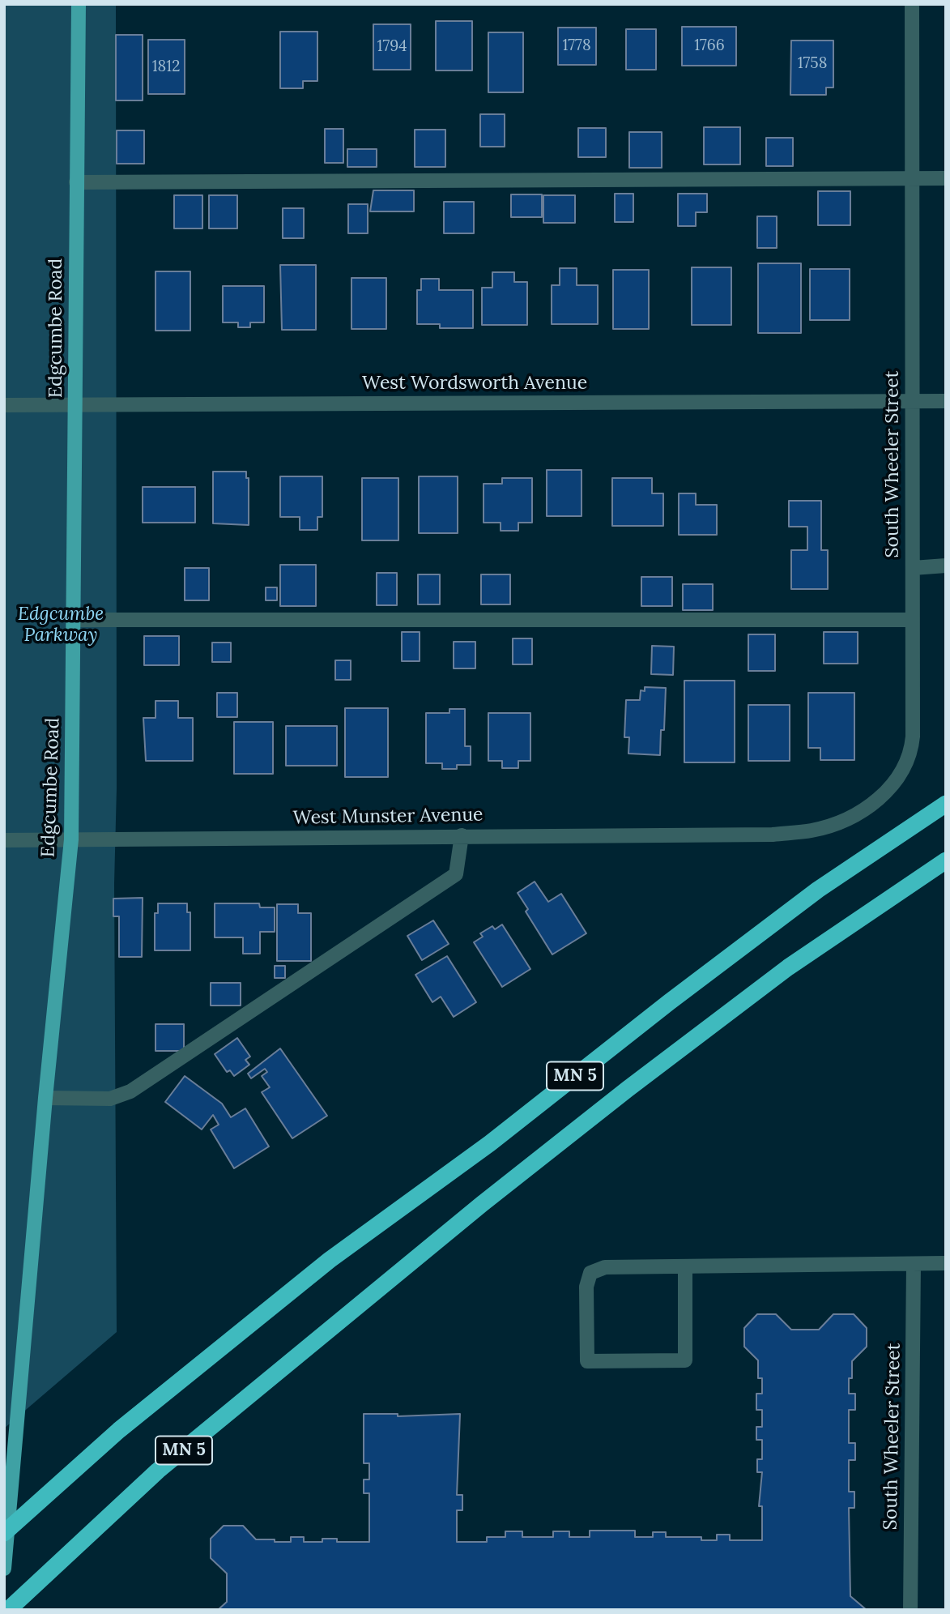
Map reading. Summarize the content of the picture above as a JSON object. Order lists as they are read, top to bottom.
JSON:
{
  "streets": {
    "highway": ["MN 5"],
    "main road": ["Edgcumbe Road"],
    "street": ["West Wordsworth Avenue", "South Wheeler Street", "West Munster Avenue"]
  },
  "crossings": [
    ["Edgcumbe Road", "West Wordsworth Avenue"],
    ["Edgcumbe Road", "West Munster Avenue"],
    ["West Wordsworth Avenue", "South Wheeler Street"],
    ["South Wheeler Street", "West Munster Avenue"]
  ],
  "parks": ["Edgcumbe Parkway"],
  "house_numbers": [
    "1778",
    "1766",
    "1794",
    "1758",
    "1812"
  ]
}
